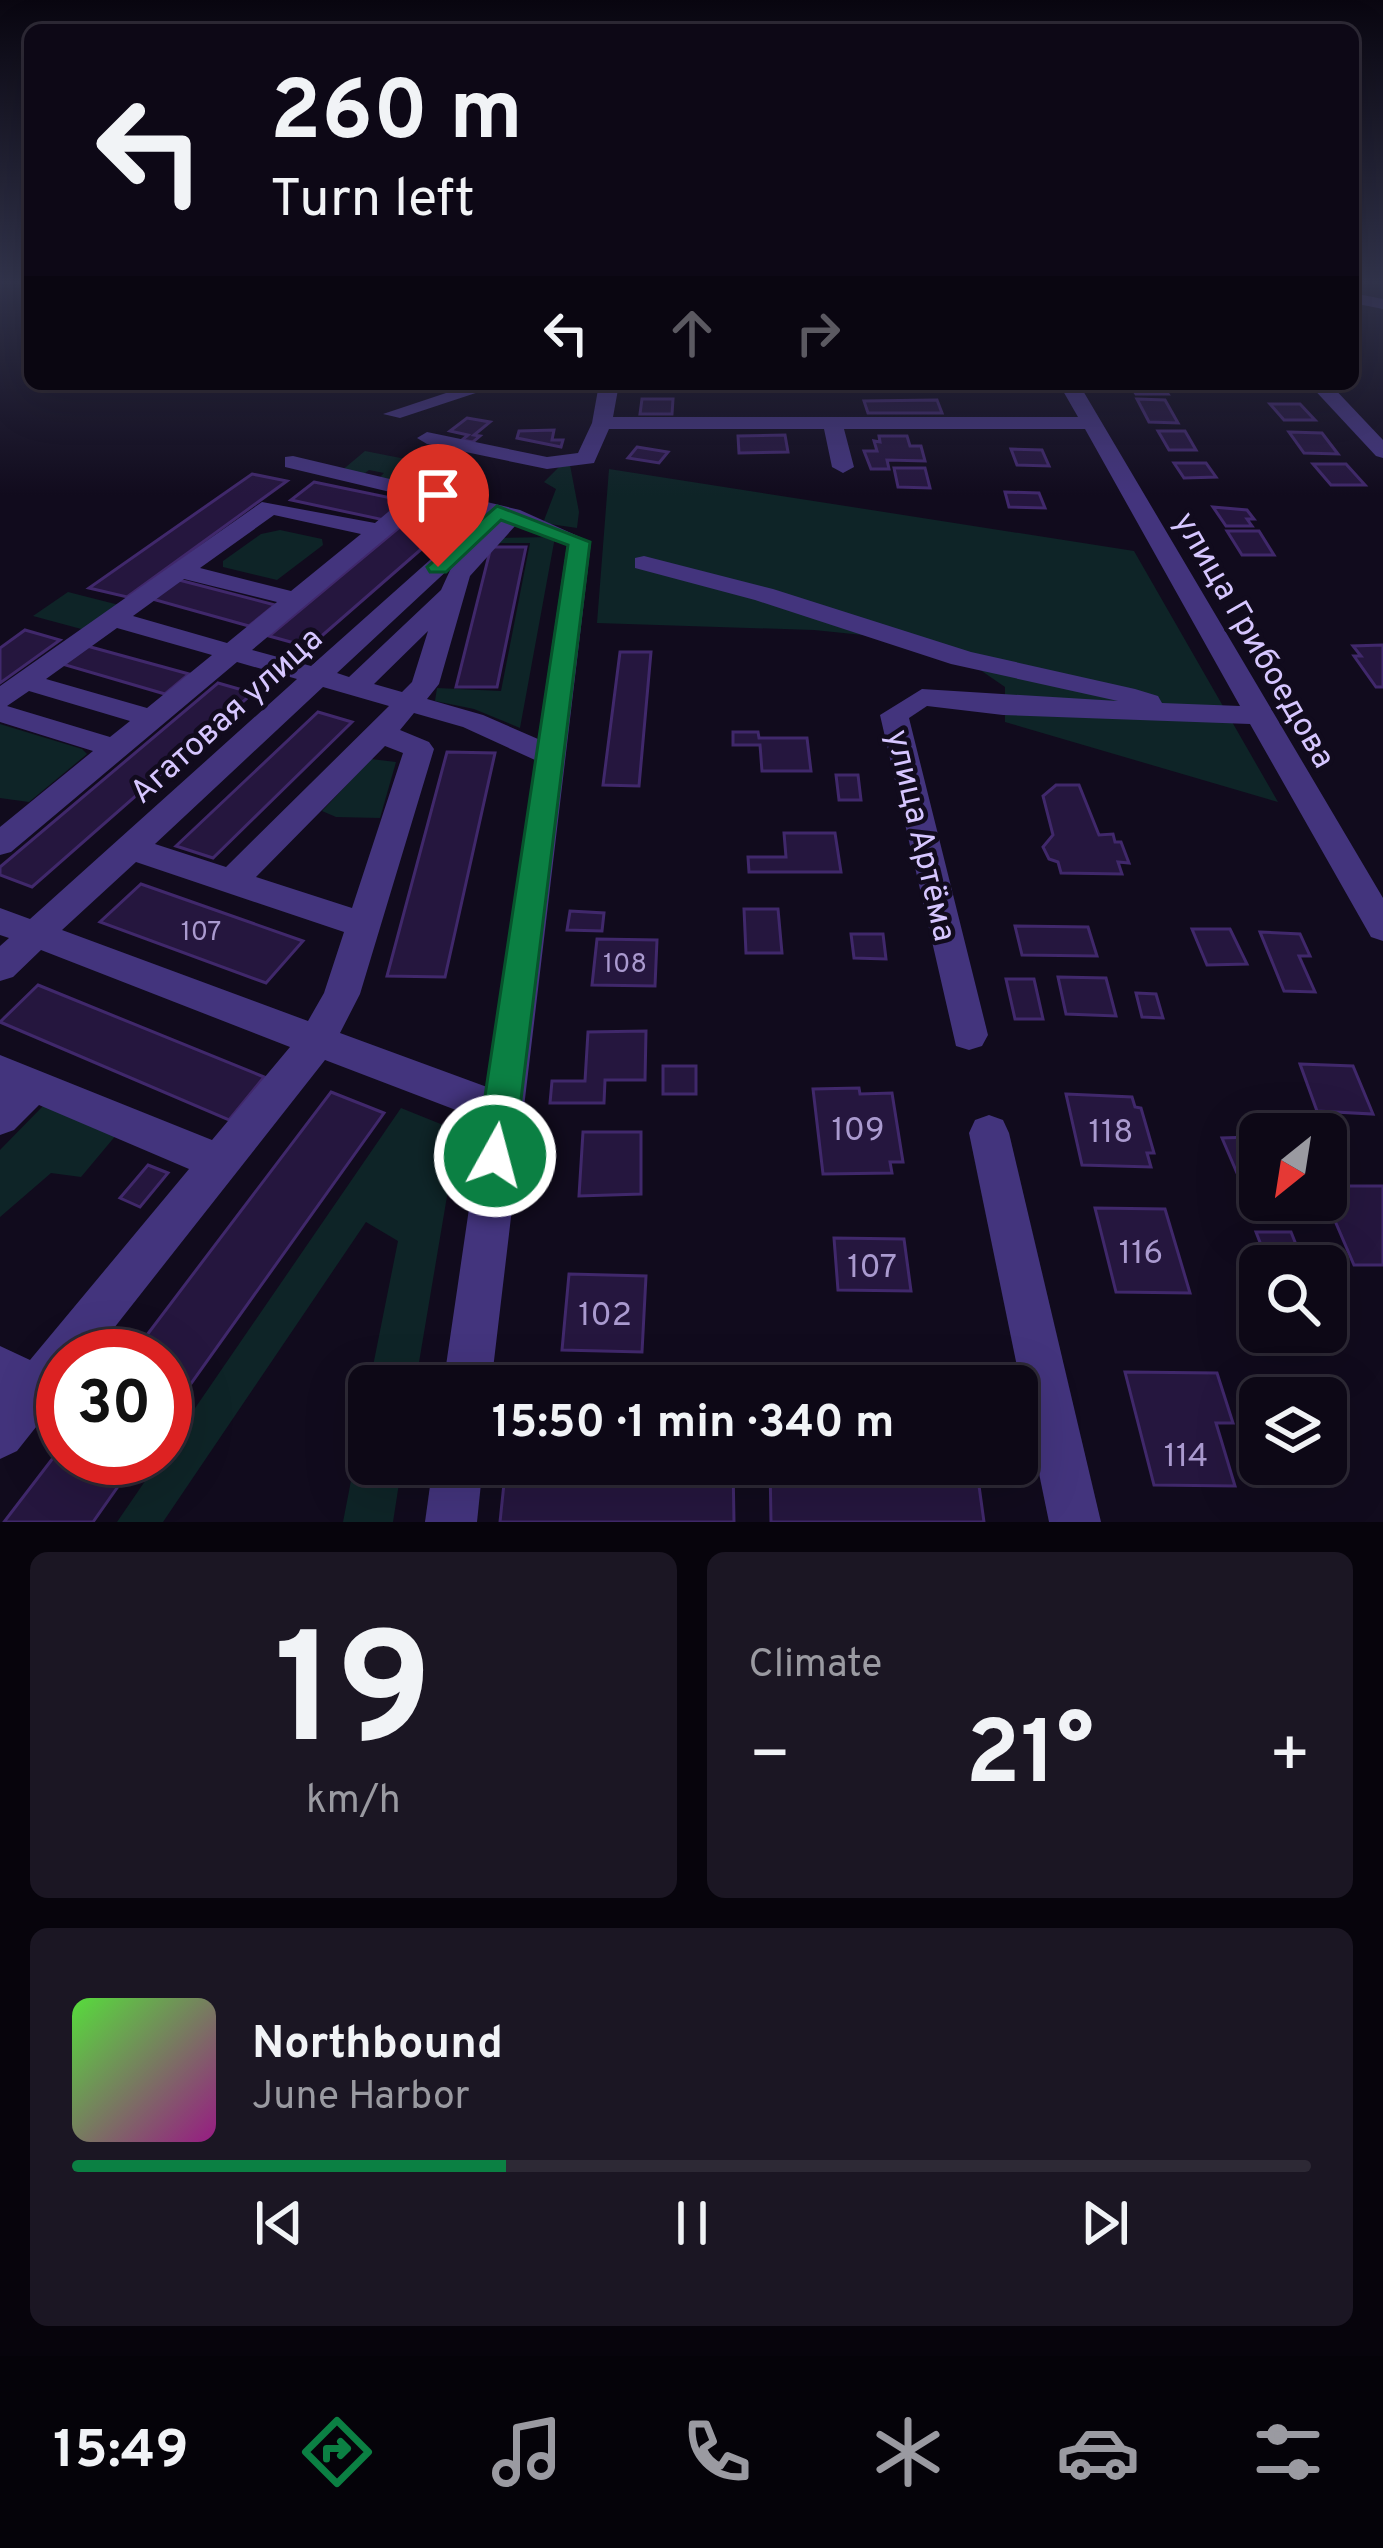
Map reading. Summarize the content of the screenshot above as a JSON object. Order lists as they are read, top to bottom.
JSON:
{
  "streets": {
    "street": ["улица Грибоедова", "Агатовая улица", "улица Артёма"]
  },
  "crossings": [
    ["улица Грибоедова", "улица Артёма"]
  ],
  "house_numbers": [
    "107",
    "108",
    "109",
    "118",
    "116",
    "107",
    "102",
    "114"
  ],
  "north": "bottom left",
  "page": {
    "turn": ["260 m", "Turn left"],
    "limit": "30",
    "trip": "15:50 · 1 min · 340 m",
    "tile": [
      ["19", "km/h"],
      "Climate"
    ],
    "heat": ["−", "21°", "+"],
    "song": ["Northbound", "June Harbor"],
    "tabs": "15:49"
  }
}
